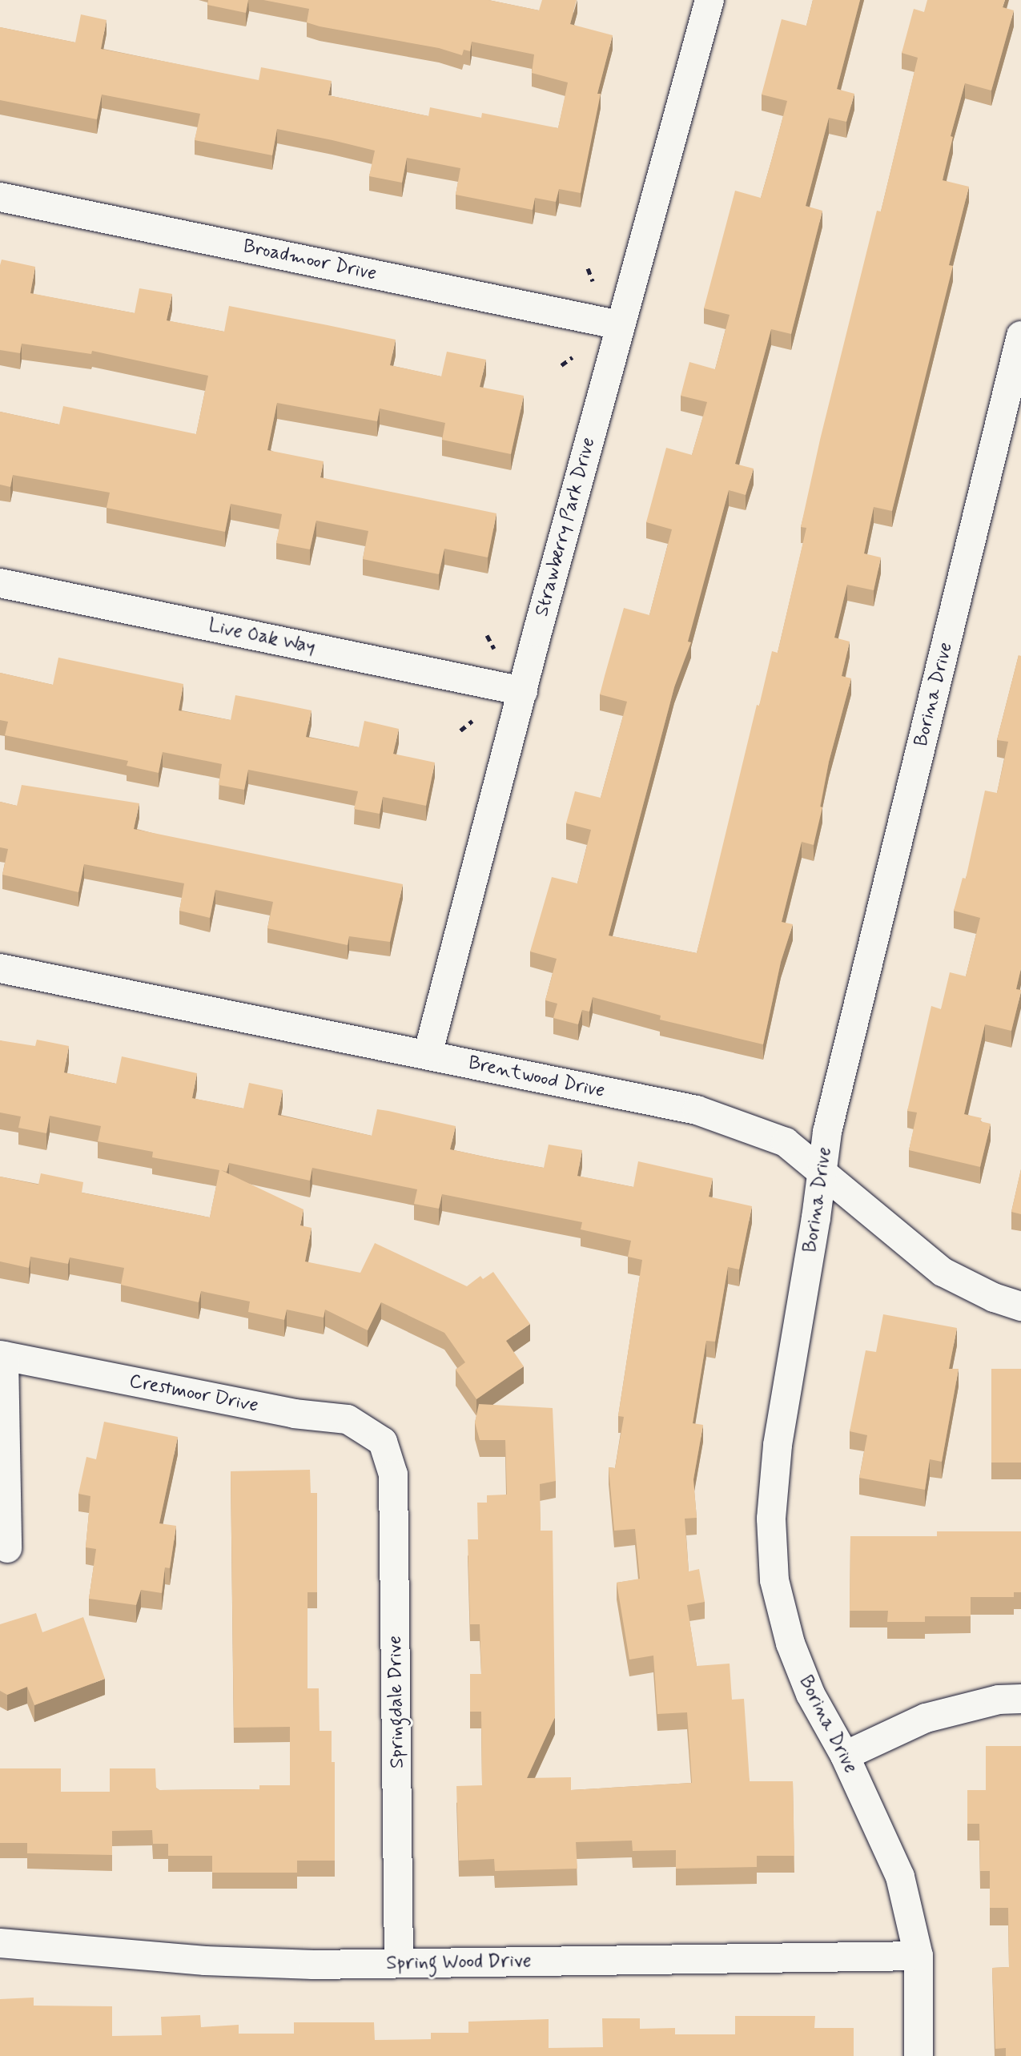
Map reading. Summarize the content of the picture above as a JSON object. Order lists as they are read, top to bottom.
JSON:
{
  "streets": {
    "street": [
      "Broadmoor Drive",
      "Strawberry Park Drive",
      "Live Oak Way",
      "Borina Drive",
      "Brentwood Drive",
      "Crestmoor Drive",
      "Springdale Drive",
      "Spring Wood Drive"
    ]
  },
  "crossings": [
    ["Broadmoor Drive", "Strawberry Park Drive"],
    ["Strawberry Park Drive", "Live Oak Way"],
    ["Strawberry Park Drive", "Brentwood Drive"],
    ["Borina Drive", "Brentwood Drive"],
    ["Borina Drive", "Spring Wood Drive"],
    ["Crestmoor Drive", "Springdale Drive"],
    ["Springdale Drive", "Spring Wood Drive"]
  ]
}
